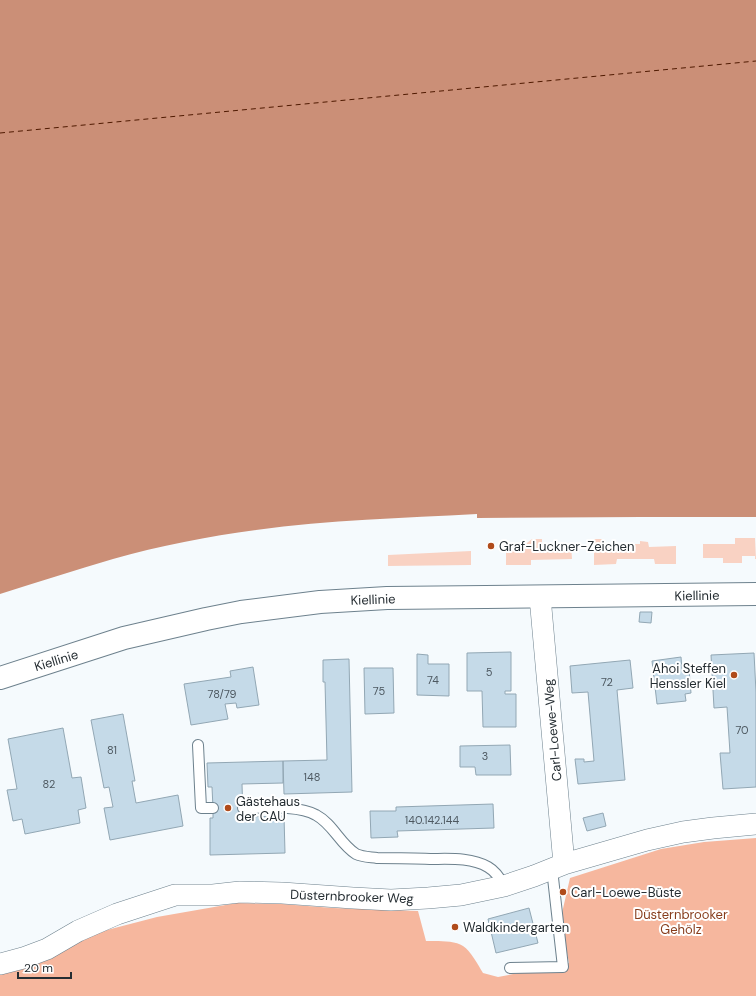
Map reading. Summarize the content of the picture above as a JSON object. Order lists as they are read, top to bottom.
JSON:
{
  "streets": {
    "street": ["Kiellinie", "Carl-Loewe-Weg", "Düsternbrooker Weg"]
  },
  "crossings": [
    ["Kiellinie", "Carl-Loewe-Weg"],
    ["Carl-Loewe-Weg", "Düsternbrooker Weg"]
  ],
  "parks": ["Düsternbrooker Gehölz"],
  "places": [
    "Graf-Luckner-Zeichen",
    "Ahoi Steffen Henssler Kiel",
    "Gästehaus der CAU",
    "Carl-Loewe-Büste",
    "Waldkindergarten"
  ],
  "house_numbers": [
    "5",
    "74",
    "72",
    "75",
    "78/79",
    "70",
    "81",
    "3",
    "148",
    "82",
    "140.142.144"
  ],
  "scale_bar": "20 m"
}
